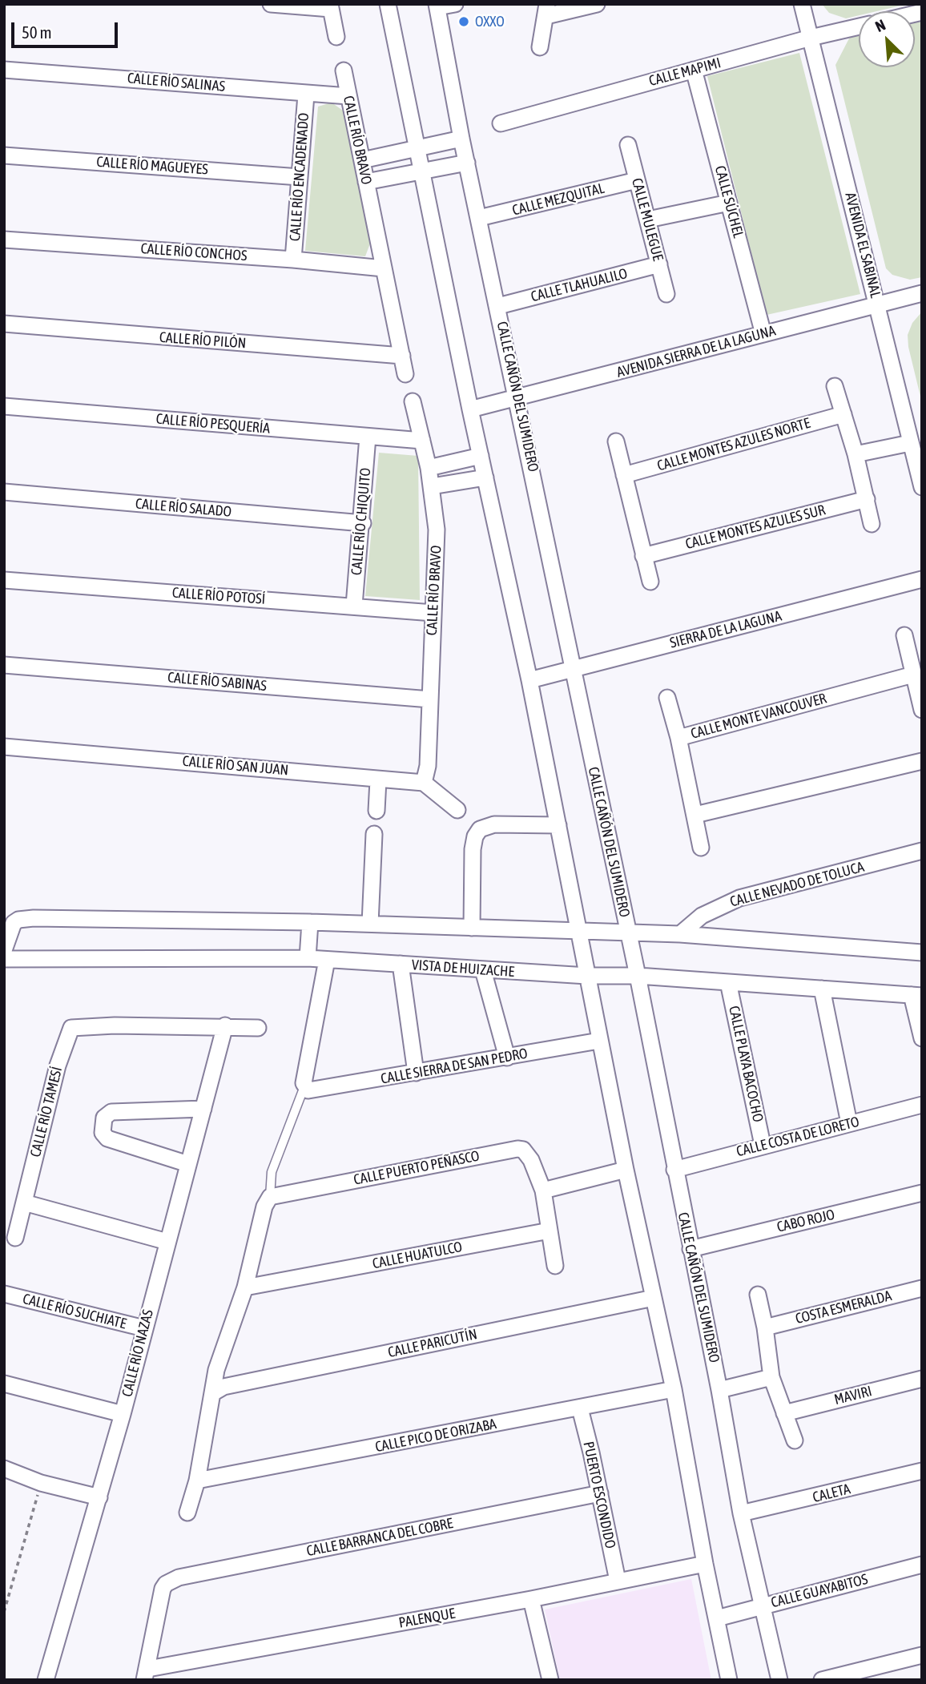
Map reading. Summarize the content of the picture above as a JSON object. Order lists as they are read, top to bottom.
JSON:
{
  "streets": {
    "street": [
      "CALLE MAPIMI",
      "CALLE RÍO SALINAS",
      "CALLE RÍO BRAVO",
      "CALLE RÍO MAGUEYES",
      "CALLE RÍO ENCADENADO",
      "CALLE MEZQUITAL",
      "CALLE SÚCHEL",
      "CALLE MULEGUE",
      "AVENIDA EL SABINAL",
      "CALLE RÍO CONCHOS",
      "CALLE TLAHUALILO",
      "CALLE RÍO PILÓN",
      "AVENIDA SIERRA DE LA LAGUNA",
      "CALLE CAÑÓN DEL SUMIDERO",
      "CALLE RÍO PESQUERÍA",
      "CALLE MONTES AZULES NORTE",
      "CALLE RÍO SALADO",
      "CALLE RÍO CHIQUITO",
      "CALLE MONTES AZULES SUR",
      "CALLE RÍO POTOSÍ",
      "SIERRA DE LA LAGUNA",
      "CALLE RÍO SABINAS",
      "CALLE MONTE VANCOUVER",
      "CALLE RÍO SAN JUAN",
      "CALLE NEVADO DE TOLUCA",
      "VISTA DE HUIZACHE",
      "CALLE PLAYA BACOCHO",
      "CALLE SIERRA DE SAN PEDRO",
      "CALLE RÍO TAMESÍ",
      "CALLE COSTA DE LORETO",
      "CALLE PUERTO PEÑASCO",
      "CABO ROJO",
      "CALLE HUATULCO",
      "COSTA ESMERALDA",
      "CALLE RÍO SUCHIATE",
      "CALLE PARICUTÍN",
      "CALLE RÍO NAZAS",
      "MAVIRI",
      "CALLE PICO DE ORIZABA",
      "CALETA",
      "PUERTO ESCONDIDO",
      "CALLE BARRANCA DEL COBRE",
      "CALLE GUAYABITOS",
      "PALENQUE"
    ]
  },
  "crossings": [
    ["CALLE MAPIMI", "CALLE SÚCHEL"],
    ["CALLE MAPIMI", "AVENIDA EL SABINAL"],
    ["CALLE RÍO SALINAS", "CALLE RÍO BRAVO"],
    ["CALLE RÍO SALINAS", "CALLE RÍO ENCADENADO"],
    ["CALLE RÍO BRAVO", "CALLE RÍO CONCHOS"],
    ["CALLE RÍO BRAVO", "CALLE RÍO PILÓN"],
    ["CALLE RÍO BRAVO", "CALLE RÍO PESQUERÍA"],
    ["CALLE RÍO BRAVO", "CALLE RÍO POTOSÍ"],
    ["CALLE RÍO BRAVO", "CALLE RÍO SABINAS"],
    ["CALLE RÍO BRAVO", "CALLE RÍO SAN JUAN"],
    ["CALLE RÍO MAGUEYES", "CALLE RÍO ENCADENADO"],
    ["CALLE RÍO ENCADENADO", "CALLE RÍO CONCHOS"],
    ["CALLE MEZQUITAL", "CALLE MULEGUE"],
    ["CALLE MEZQUITAL", "CALLE CAÑÓN DEL SUMIDERO"],
    ["CALLE SÚCHEL", "AVENIDA SIERRA DE LA LAGUNA"],
    ["CALLE MULEGUE", "CALLE TLAHUALILO"],
    ["AVENIDA EL SABINAL", "AVENIDA SIERRA DE LA LAGUNA"],
    ["CALLE TLAHUALILO", "CALLE CAÑÓN DEL SUMIDERO"],
    ["AVENIDA SIERRA DE LA LAGUNA", "CALLE CAÑÓN DEL SUMIDERO"],
    ["CALLE CAÑÓN DEL SUMIDERO", "SIERRA DE LA LAGUNA"],
    ["CALLE CAÑÓN DEL SUMIDERO", "VISTA DE HUIZACHE"],
    ["CALLE CAÑÓN DEL SUMIDERO", "CALLE COSTA DE LORETO"],
    ["CALLE CAÑÓN DEL SUMIDERO", "CABO ROJO"],
    ["CALLE CAÑÓN DEL SUMIDERO", "CALETA"],
    ["CALLE CAÑÓN DEL SUMIDERO", "CALLE GUAYABITOS"],
    ["CALLE RÍO PESQUERÍA", "CALLE RÍO CHIQUITO"],
    ["CALLE RÍO SALADO", "CALLE RÍO CHIQUITO"],
    ["CALLE RÍO CHIQUITO", "CALLE RÍO POTOSÍ"],
    ["VISTA DE HUIZACHE", "CALLE PLAYA BACOCHO"],
    ["CALLE PLAYA BACOCHO", "CALLE COSTA DE LORETO"],
    ["CALLE RÍO TAMESÍ", "CALLE RÍO NAZAS"],
    ["CALLE RÍO SUCHIATE", "CALLE RÍO NAZAS"],
    ["CALLE PICO DE ORIZABA", "PUERTO ESCONDIDO"],
    ["PUERTO ESCONDIDO", "CALLE BARRANCA DEL COBRE"],
    ["PUERTO ESCONDIDO", "PALENQUE"],
    ["CALLE BARRANCA DEL COBRE", "PALENQUE"]
  ],
  "places": ["OXXO"],
  "scale_bar": "50 m",
  "north": "top left"
}
